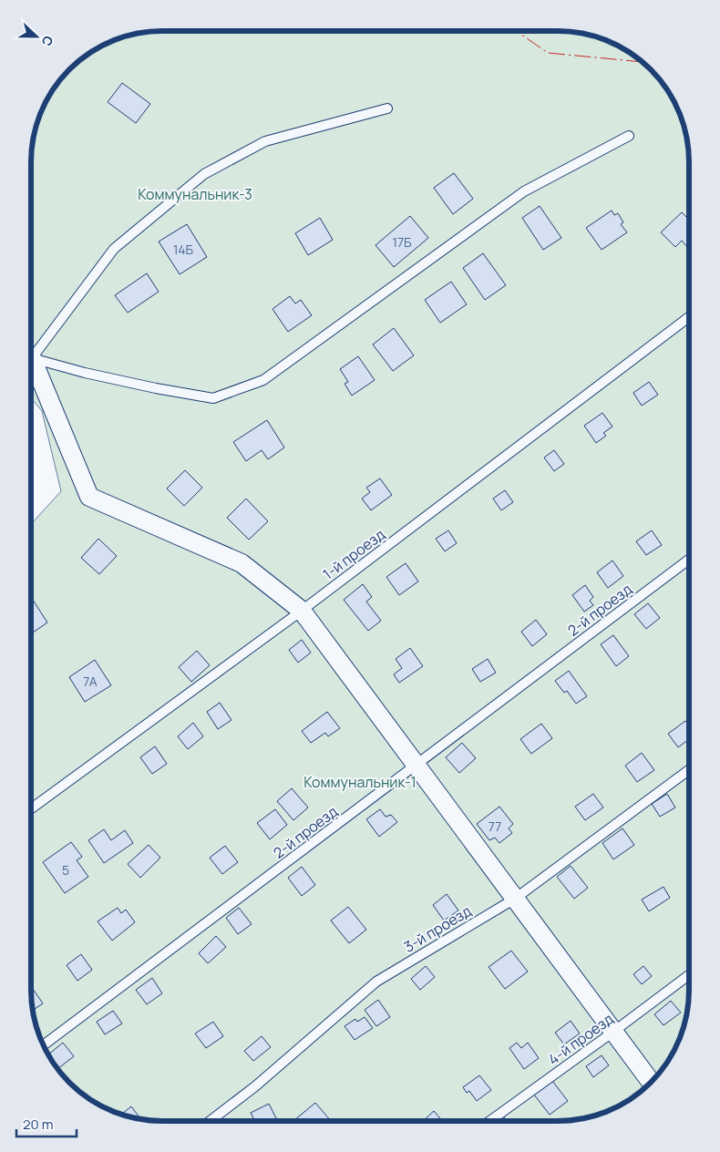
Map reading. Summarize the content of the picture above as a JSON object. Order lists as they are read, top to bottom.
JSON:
{
  "streets": {
    "lane": [
      "1-й проезд",
      "2-й проезд",
      "3-й проезд",
      "4-й проезд"
    ]
  },
  "parks": ["Коммунальник-3", "Коммунальник-1"],
  "house_numbers": [
    "17Б",
    "14Б",
    "7А",
    "77",
    "5"
  ],
  "scale_bar": "20 m",
  "north": "right"
}
